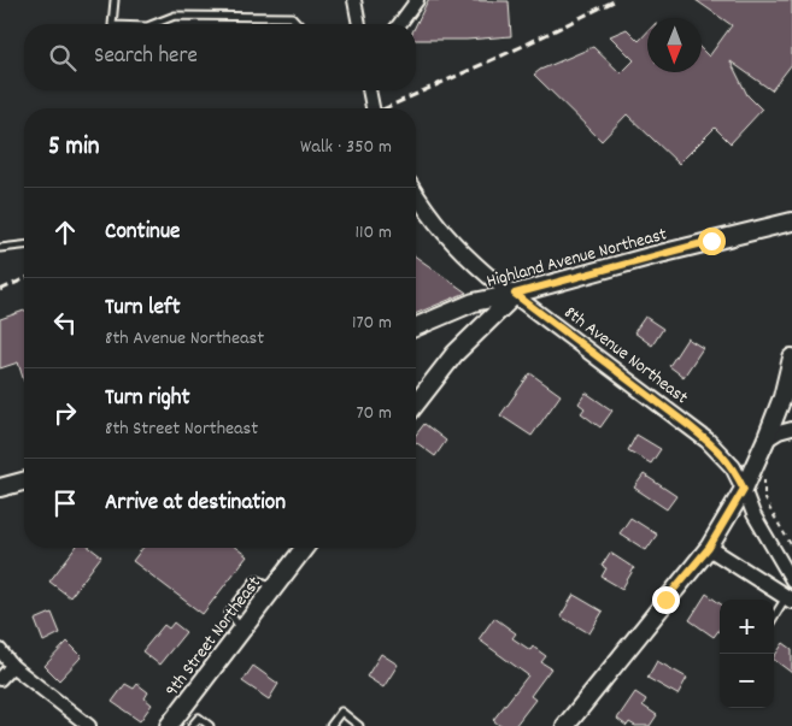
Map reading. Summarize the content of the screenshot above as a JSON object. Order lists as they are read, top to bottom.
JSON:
{
  "streets": {
    "main road": ["Highland Avenue Northeast", "9th Street Northeast"],
    "street": ["8th Avenue Northeast"]
  },
  "crossings": [
    ["Highland Avenue Northeast", "8th Avenue Northeast"]
  ],
  "north": "bottom",
  "page": {
    "search": "Search here",
    "heading": ["5 min", "Walk · 350 m"],
    "list": [
      ["Continue", "110 m"],
      ["Turn left", "8th Avenue Northeast", "170 m"],
      ["Turn right", "8th Street Northeast", "70 m"],
      "Arrive at destination"
    ],
    "map_buttons": ["+", "−"]
  }
}
